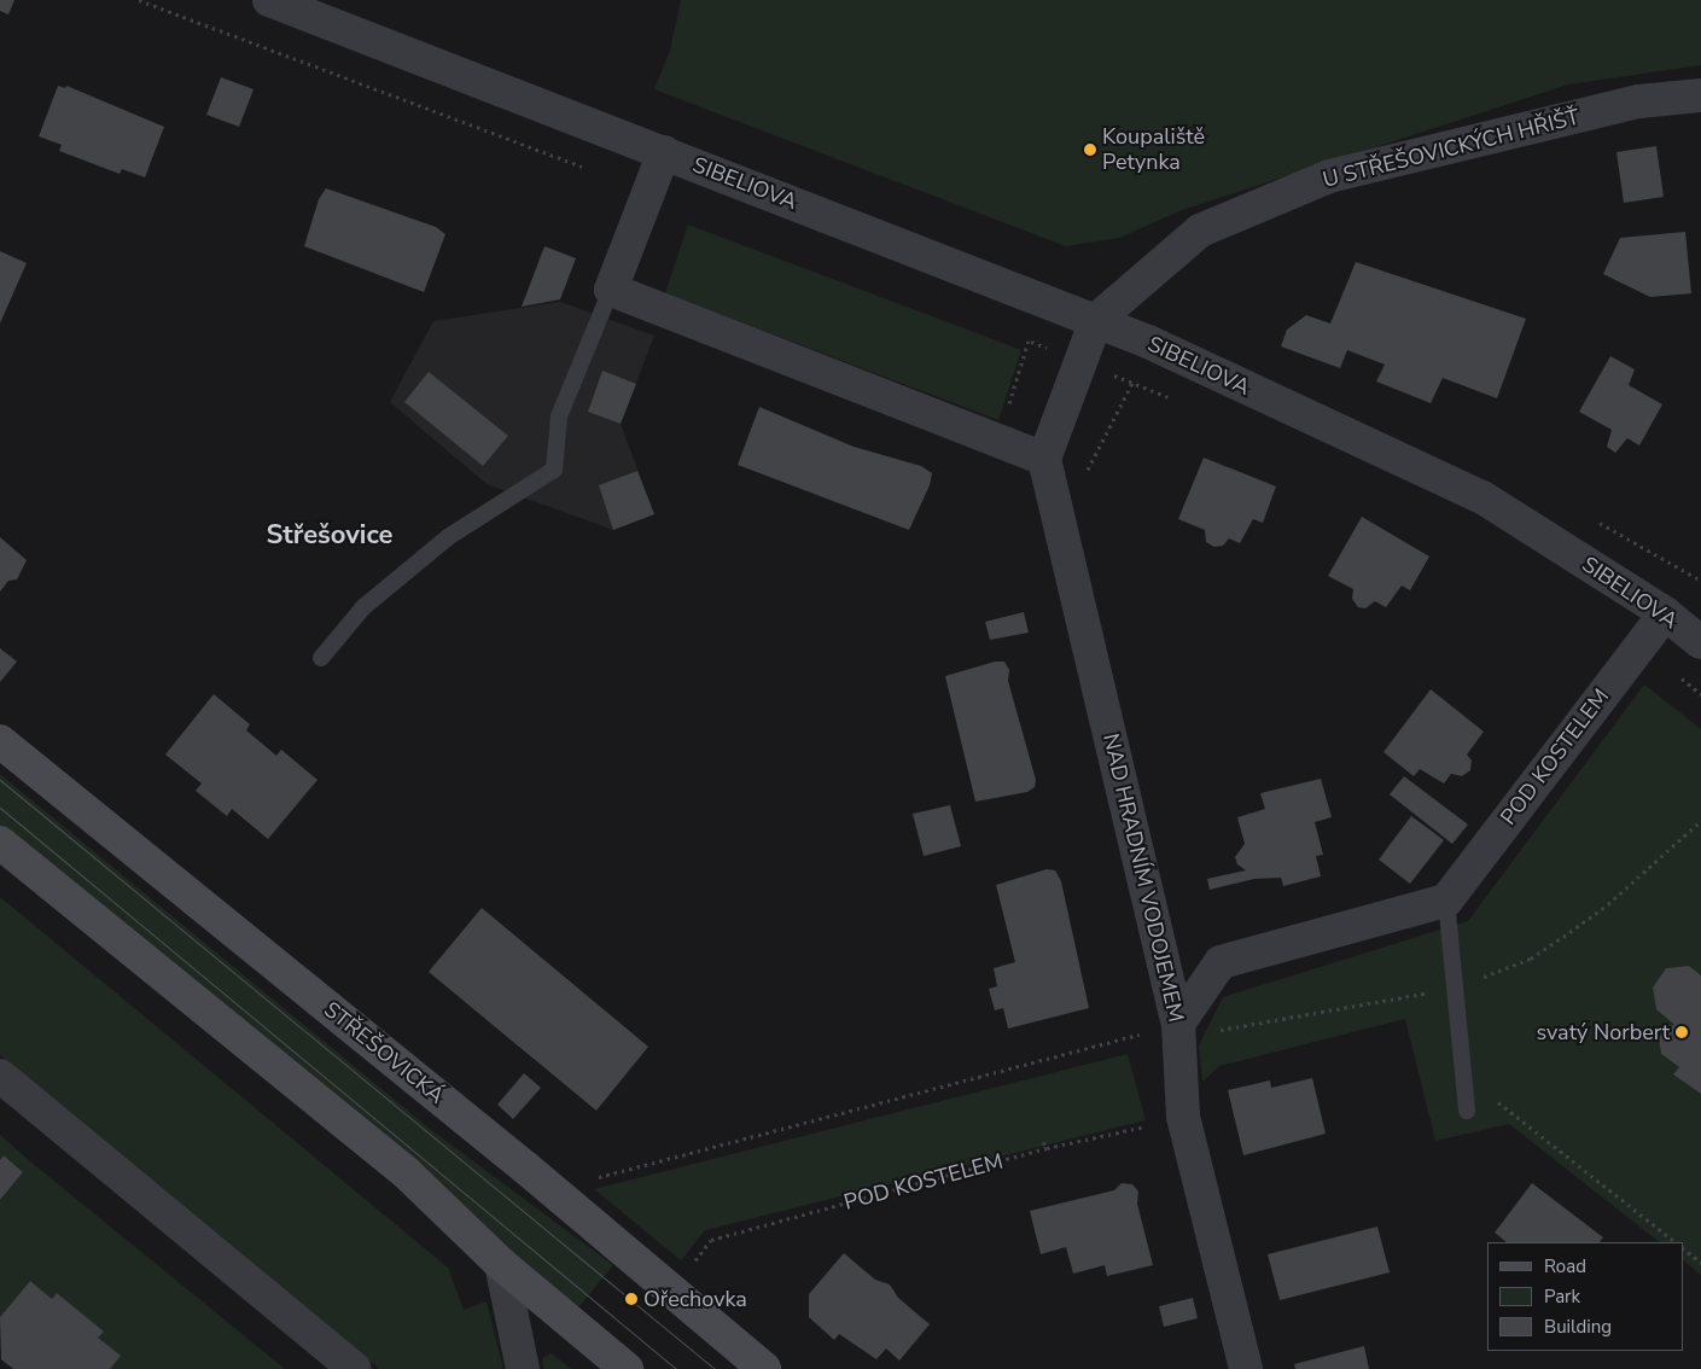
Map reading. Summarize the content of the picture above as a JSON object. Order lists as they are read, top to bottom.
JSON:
{
  "streets": {
    "street": [
      "U STŘEŠOVICKÝCH HŘIŠŤ",
      "SIBELIOVA",
      "POD KOSTELEM",
      "NAD HRADNÍM VODOJEMEM",
      "STŘEŠOVICKÁ"
    ]
  },
  "crossings": [
    ["U STŘEŠOVICKÝCH HŘIŠŤ", "SIBELIOVA"],
    ["SIBELIOVA", "POD KOSTELEM"],
    ["POD KOSTELEM", "NAD HRADNÍM VODOJEMEM"]
  ],
  "districts": ["Střešovice"],
  "places": ["Koupaliště Petynka", "svatý Norbert", "Ořechovka"],
  "legend": ["Road", "Park", "Building"]
}
